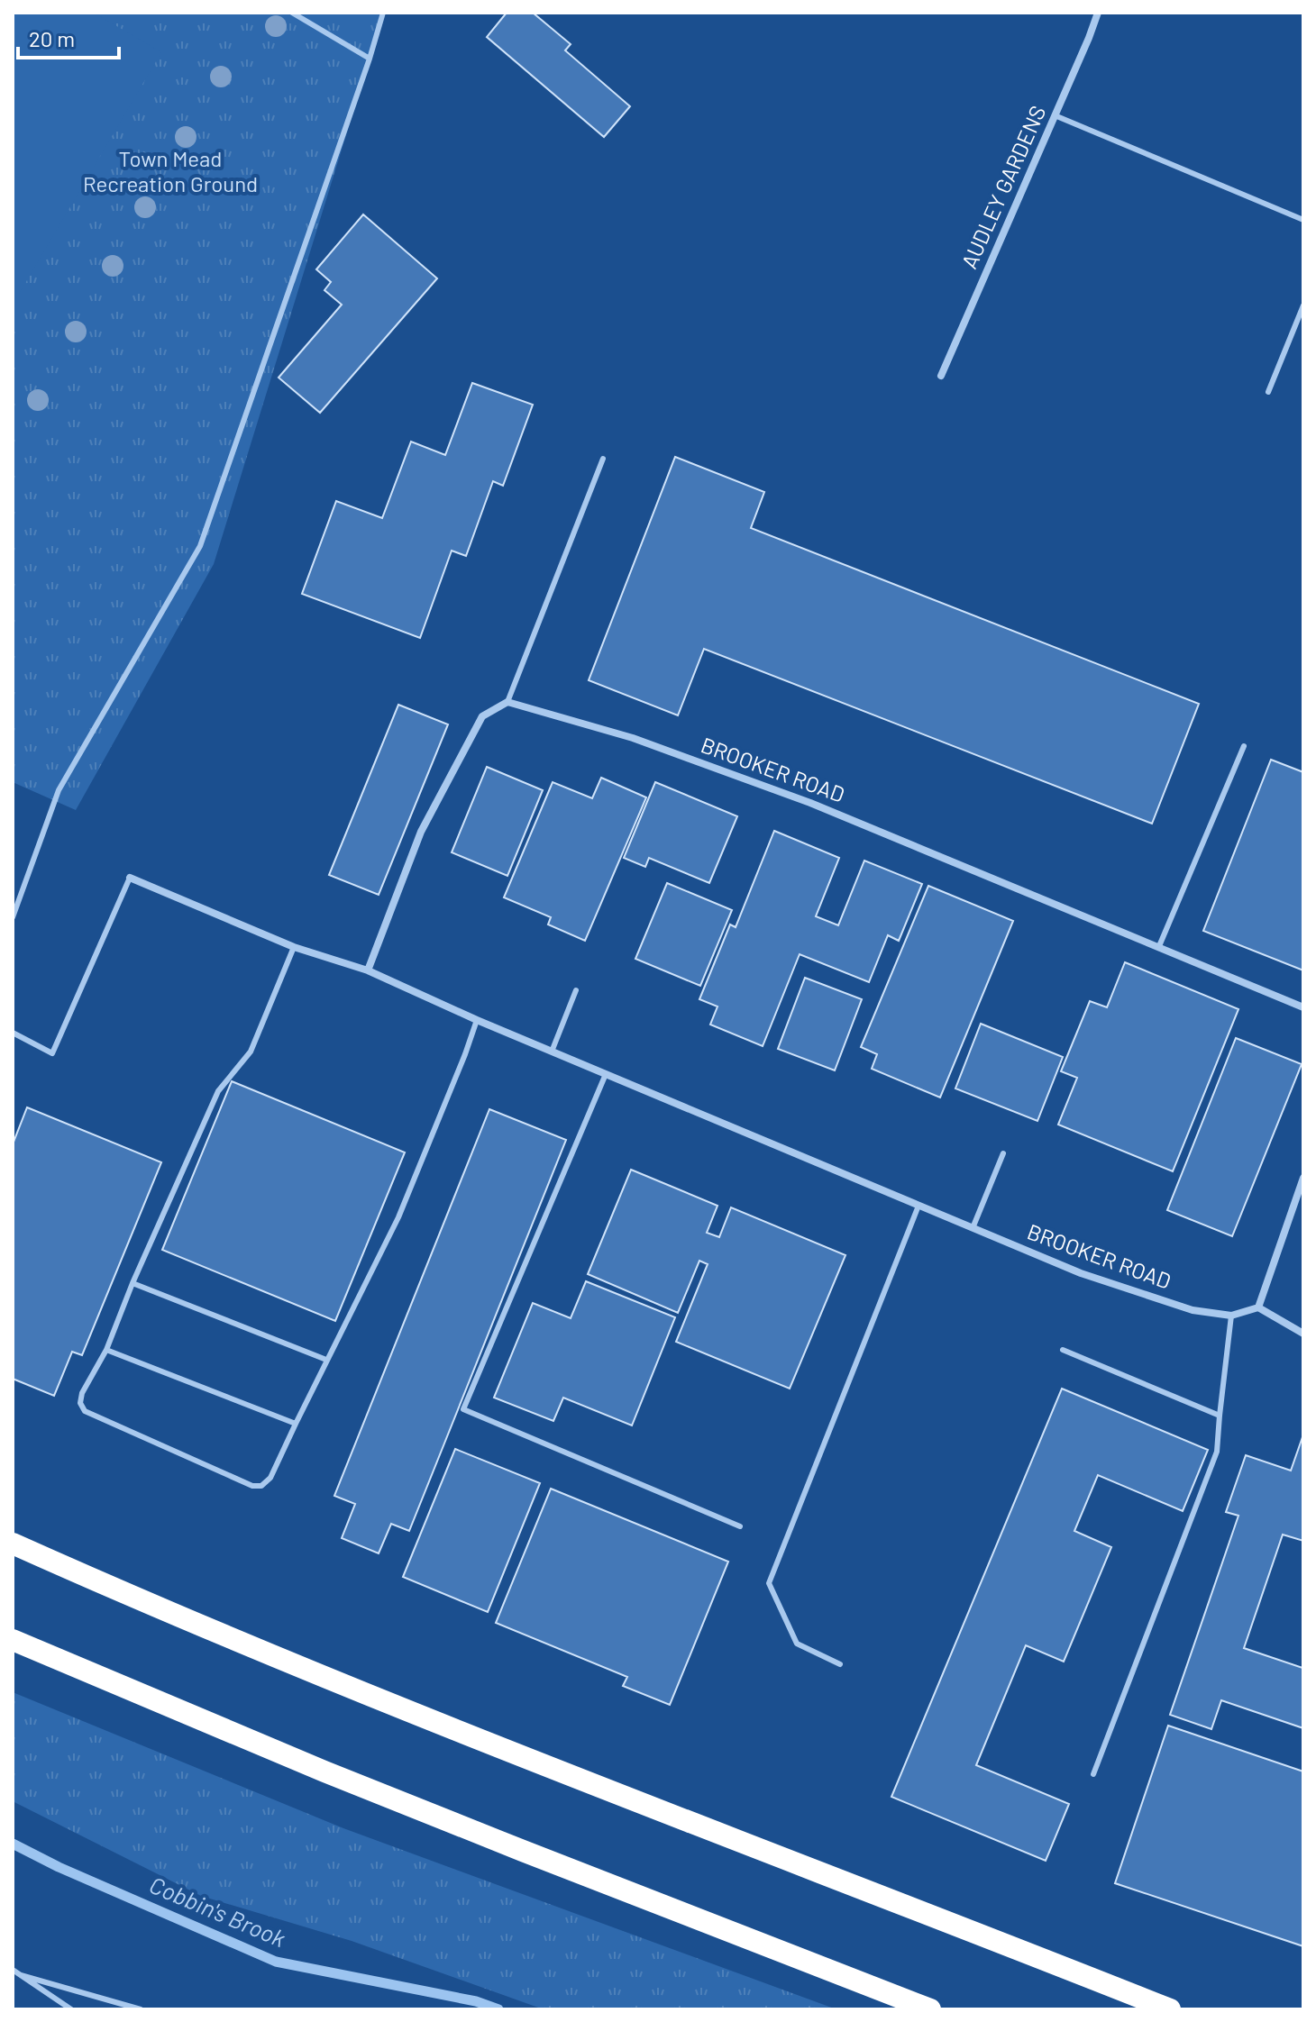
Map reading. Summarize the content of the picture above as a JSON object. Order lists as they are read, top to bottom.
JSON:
{
  "streets": {
    "street": ["AUDLEY GARDENS", "BROOKER ROAD"]
  },
  "water": ["Cobbin's Brook"],
  "parks": ["Town Mead Recreation Ground"],
  "scale_bar": "20 m"
}
